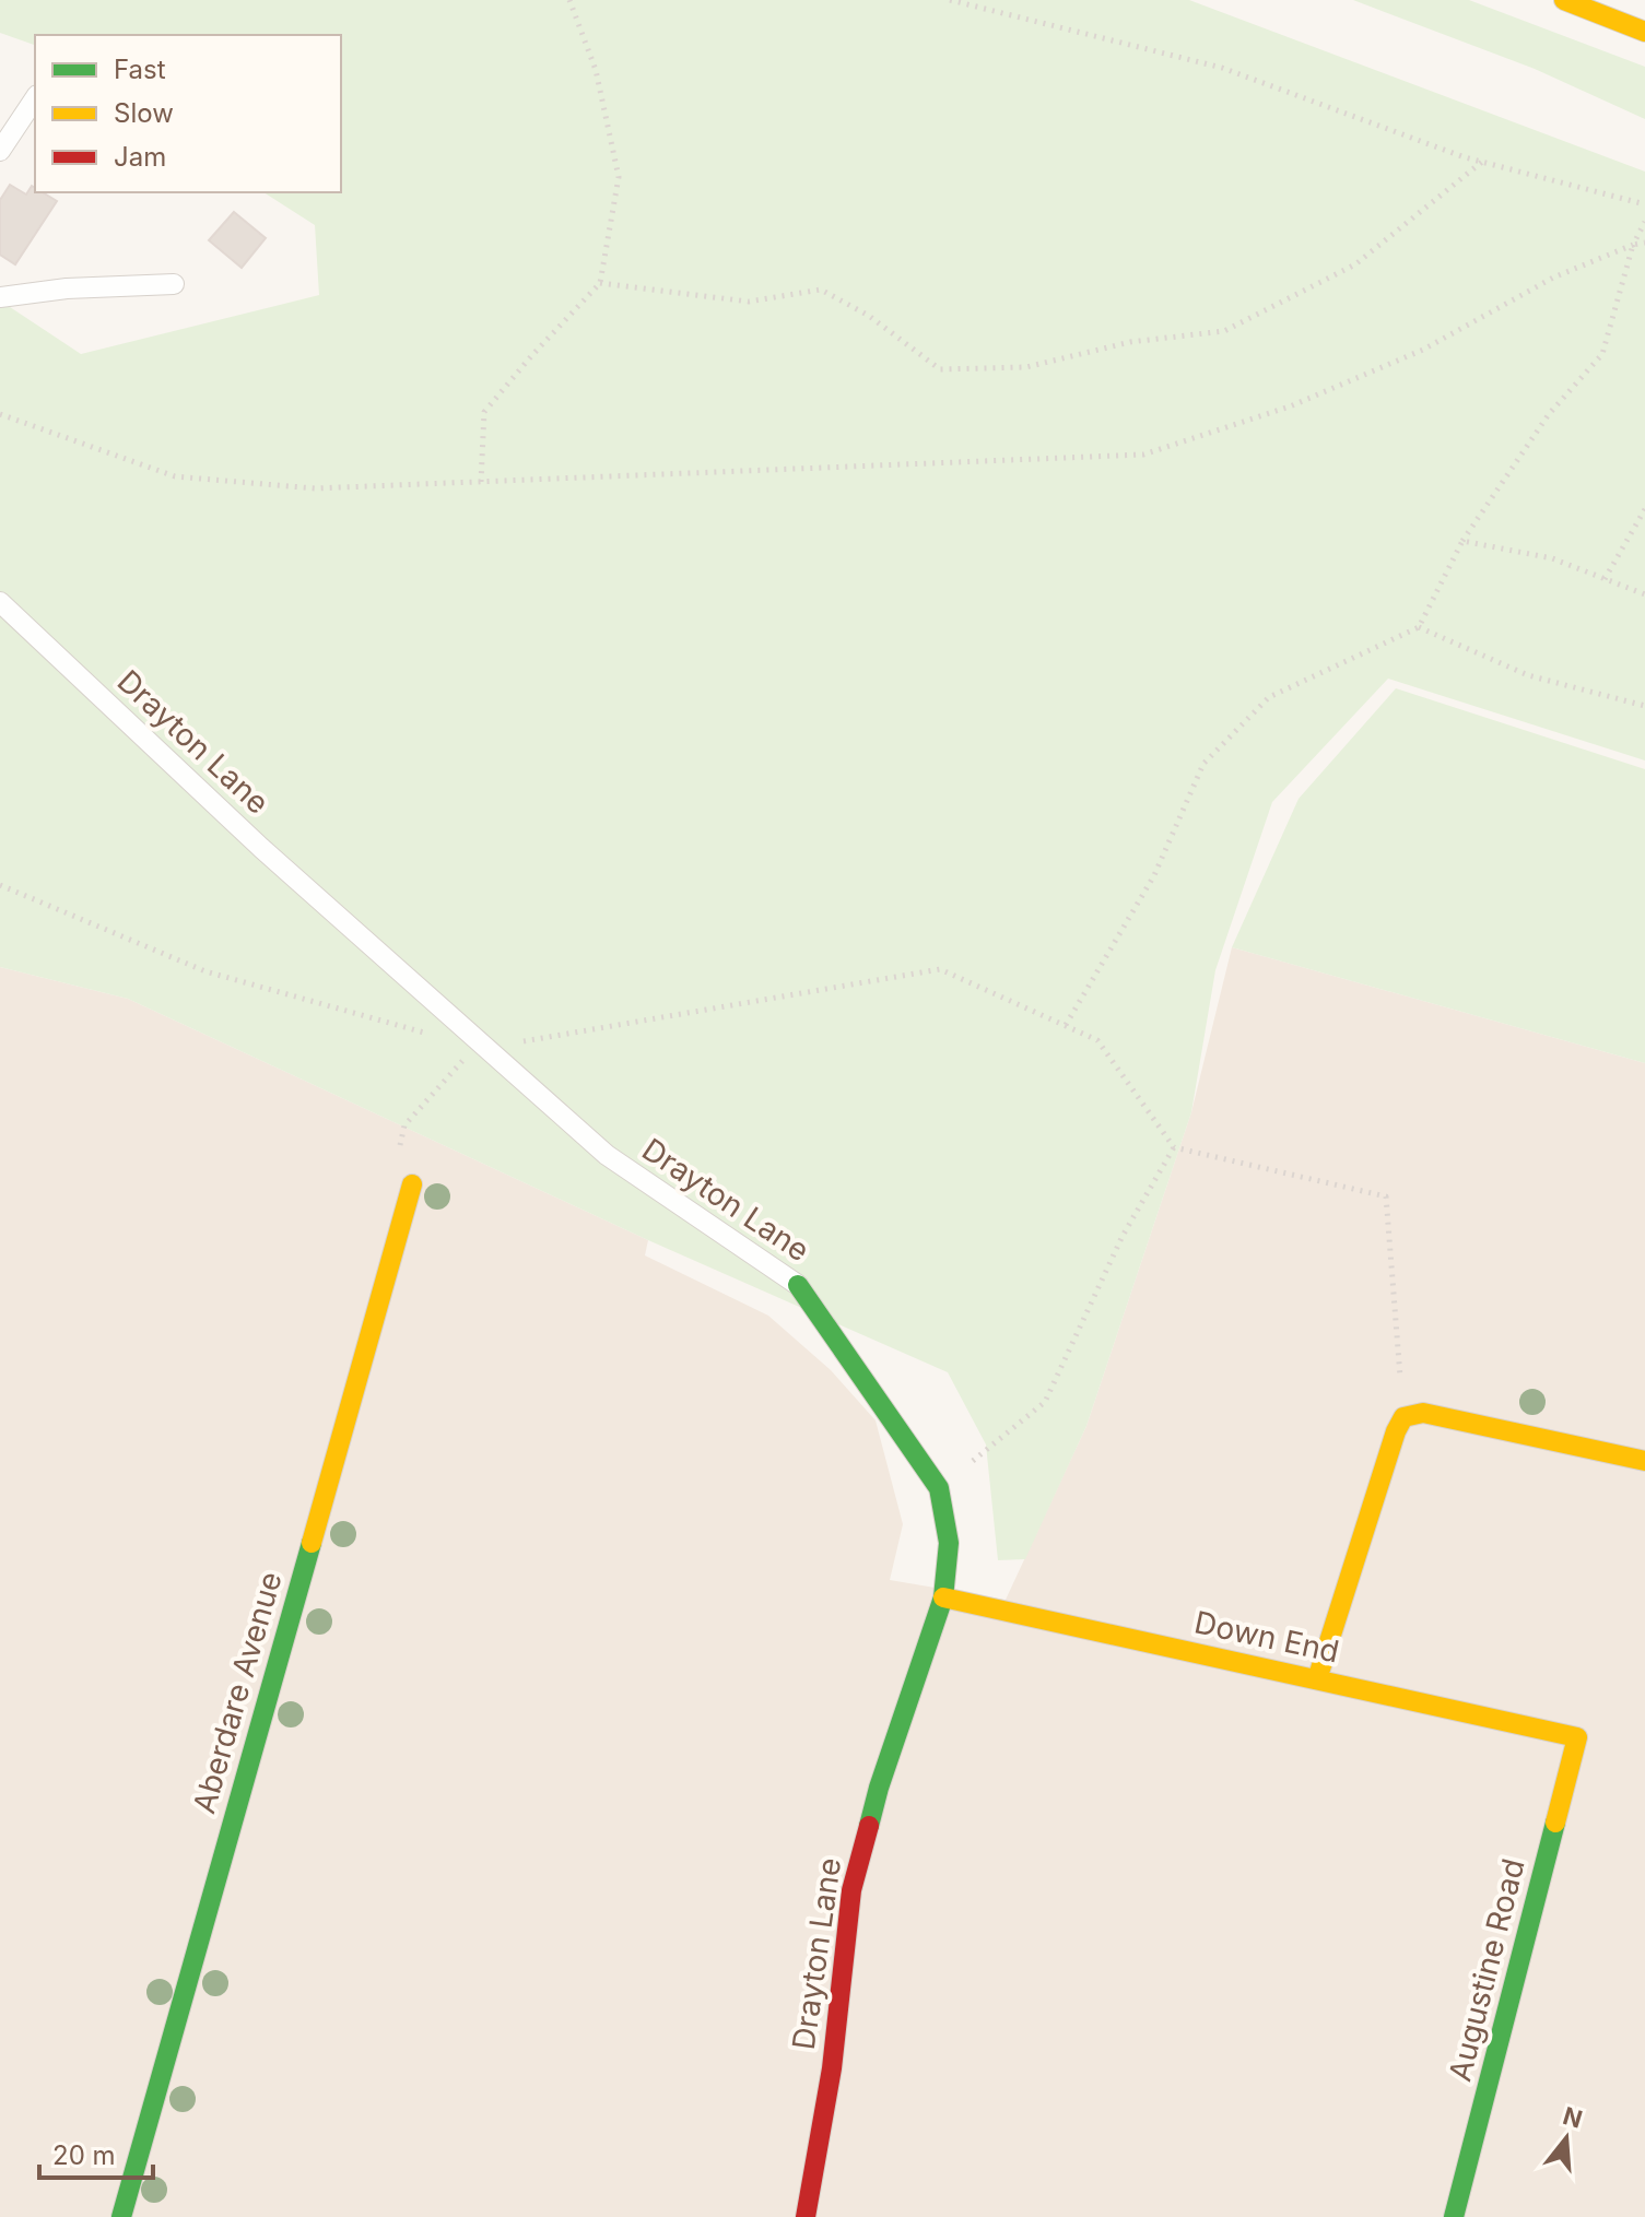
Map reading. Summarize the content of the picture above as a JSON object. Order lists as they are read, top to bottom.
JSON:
{
  "streets": {
    "street": [
      "Drayton Lane",
      "Down End",
      "Aberdare Avenue",
      "Augustine Road"
    ]
  },
  "crossings": [
    ["Drayton Lane", "Down End"],
    ["Down End", "Augustine Road"]
  ],
  "legend": ["Fast", "Slow", "Jam"],
  "scale_bar": "20 m",
  "north": "top"
}
